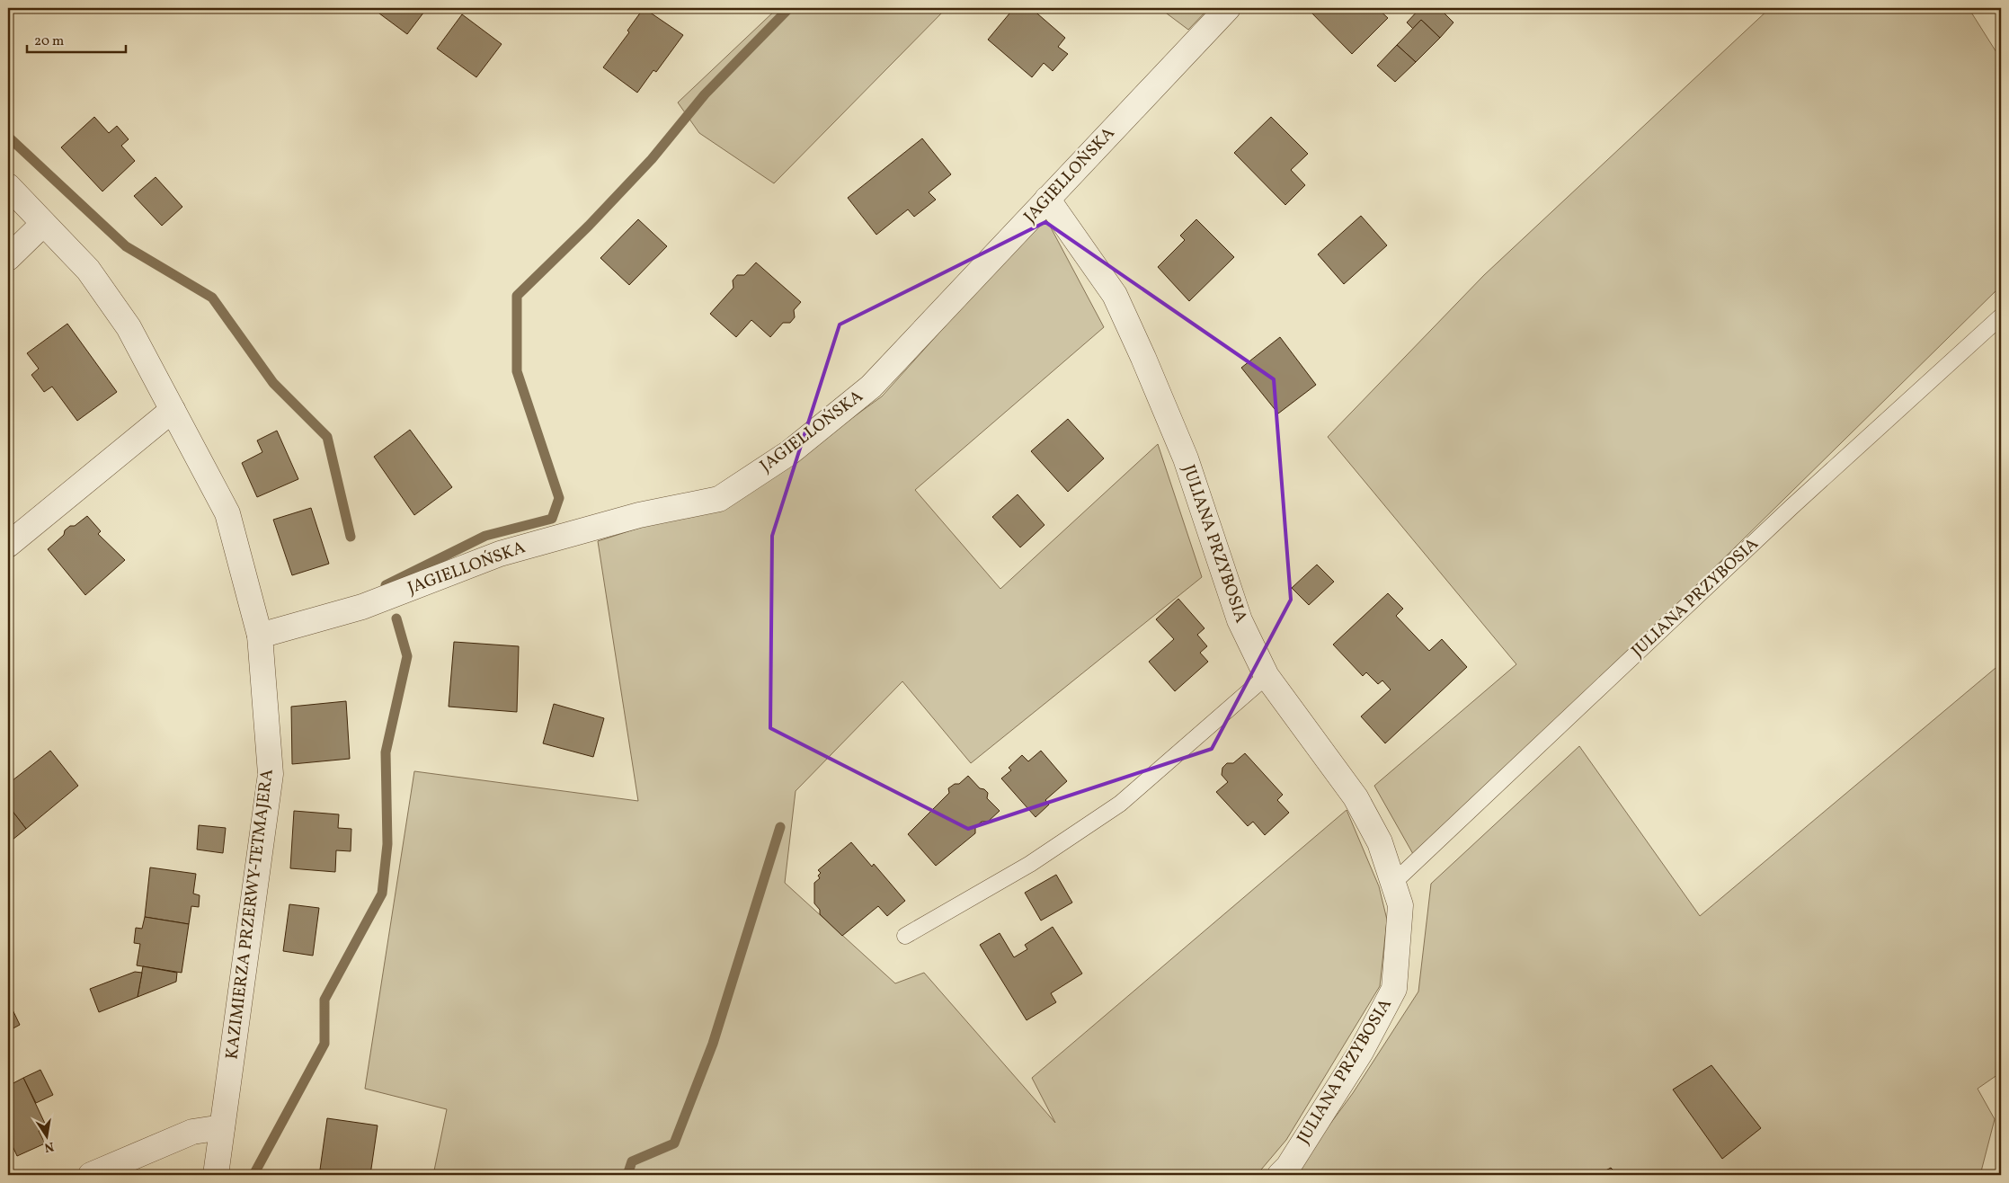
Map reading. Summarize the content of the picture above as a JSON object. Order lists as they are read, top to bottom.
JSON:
{
  "streets": {
    "street": ["JAGIELLOŃSKA", "JULIANA PRZYBOSIA", "KAZIMIERZA PRZERWY-TETMAJERA"]
  },
  "crossings": [
    ["JAGIELLOŃSKA", "JULIANA PRZYBOSIA"],
    ["JAGIELLOŃSKA", "KAZIMIERZA PRZERWY-TETMAJERA"]
  ],
  "scale_bar": "20 m",
  "north": "bottom"
}
